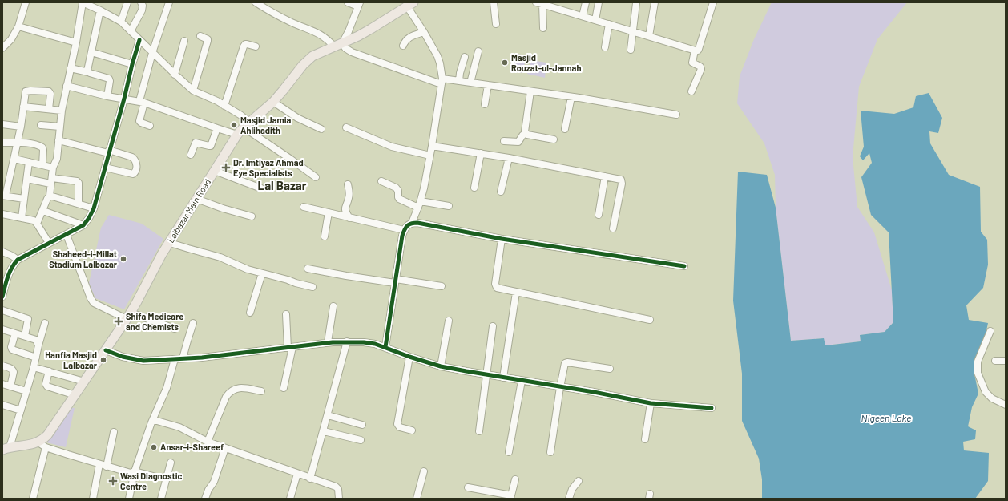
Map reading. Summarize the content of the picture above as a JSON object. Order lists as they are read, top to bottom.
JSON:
{
  "streets": {
    "main road": ["Lalbazar Main Road"]
  },
  "districts": ["Lal Bazar"],
  "water": ["Nigeen Lake"],
  "places": {
    "other": [
      "Masjid Rouzat-ul-Jannah",
      "Masjid Jamia Ahlihadith",
      "Shaheed-i-Millat Stadium Lalbazar",
      "Hanfia Masjid Lalbazar",
      "Ansar-i-Shareef"
    ],
    "health": ["Dr. Imtiyaz Ahmad Eye Specialists", "Shifa Medicare and Chemists", "Wasi Diagnostic Centre"]
  }
}
